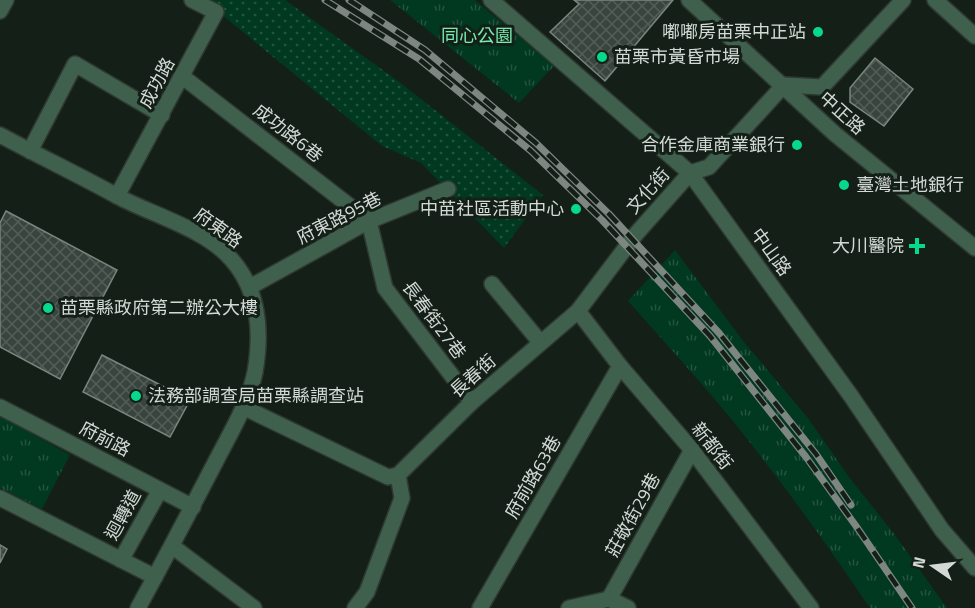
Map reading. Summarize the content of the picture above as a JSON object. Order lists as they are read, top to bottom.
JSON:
{
  "streets": {
    "street": [
      "成功路",
      "中正路",
      "成功路6巷",
      "文化街",
      "府東路95巷",
      "府東路",
      "中山路",
      "長春街27巷",
      "長春街",
      "府前路",
      "新都街",
      "府前路63巷",
      "迴轉道",
      "莊敬街29巷"
    ]
  },
  "crossings": [
    ["成功路", "成功路6巷"],
    ["成功路", "府東路"],
    ["中正路", "文化街"],
    ["成功路6巷", "府東路95巷"],
    ["成功路6巷", "長春街27巷"],
    ["文化街", "中山路"],
    ["文化街", "長春街"],
    ["文化街", "新都街"],
    ["府東路95巷", "府東路"],
    ["府東路95巷", "長春街27巷"],
    ["府東路", "府前路"],
    ["長春街27巷", "長春街"],
    ["長春街", "新都街"],
    ["府前路", "迴轉道"],
    ["新都街", "府前路63巷"],
    ["新都街", "莊敬街29巷"]
  ],
  "parks": ["同心公園"],
  "places": {
    "other": [
      "嘟嘟房苗栗中正站",
      "苗栗市黃昏市場",
      "合作金庫商業銀行",
      "臺灣土地銀行",
      "中苗社區活動中心",
      "苗栗縣政府第二辦公大樓",
      "法務部調查局苗栗縣調查站"
    ],
    "health": ["大川醫院"]
  },
  "north": "left"
}
